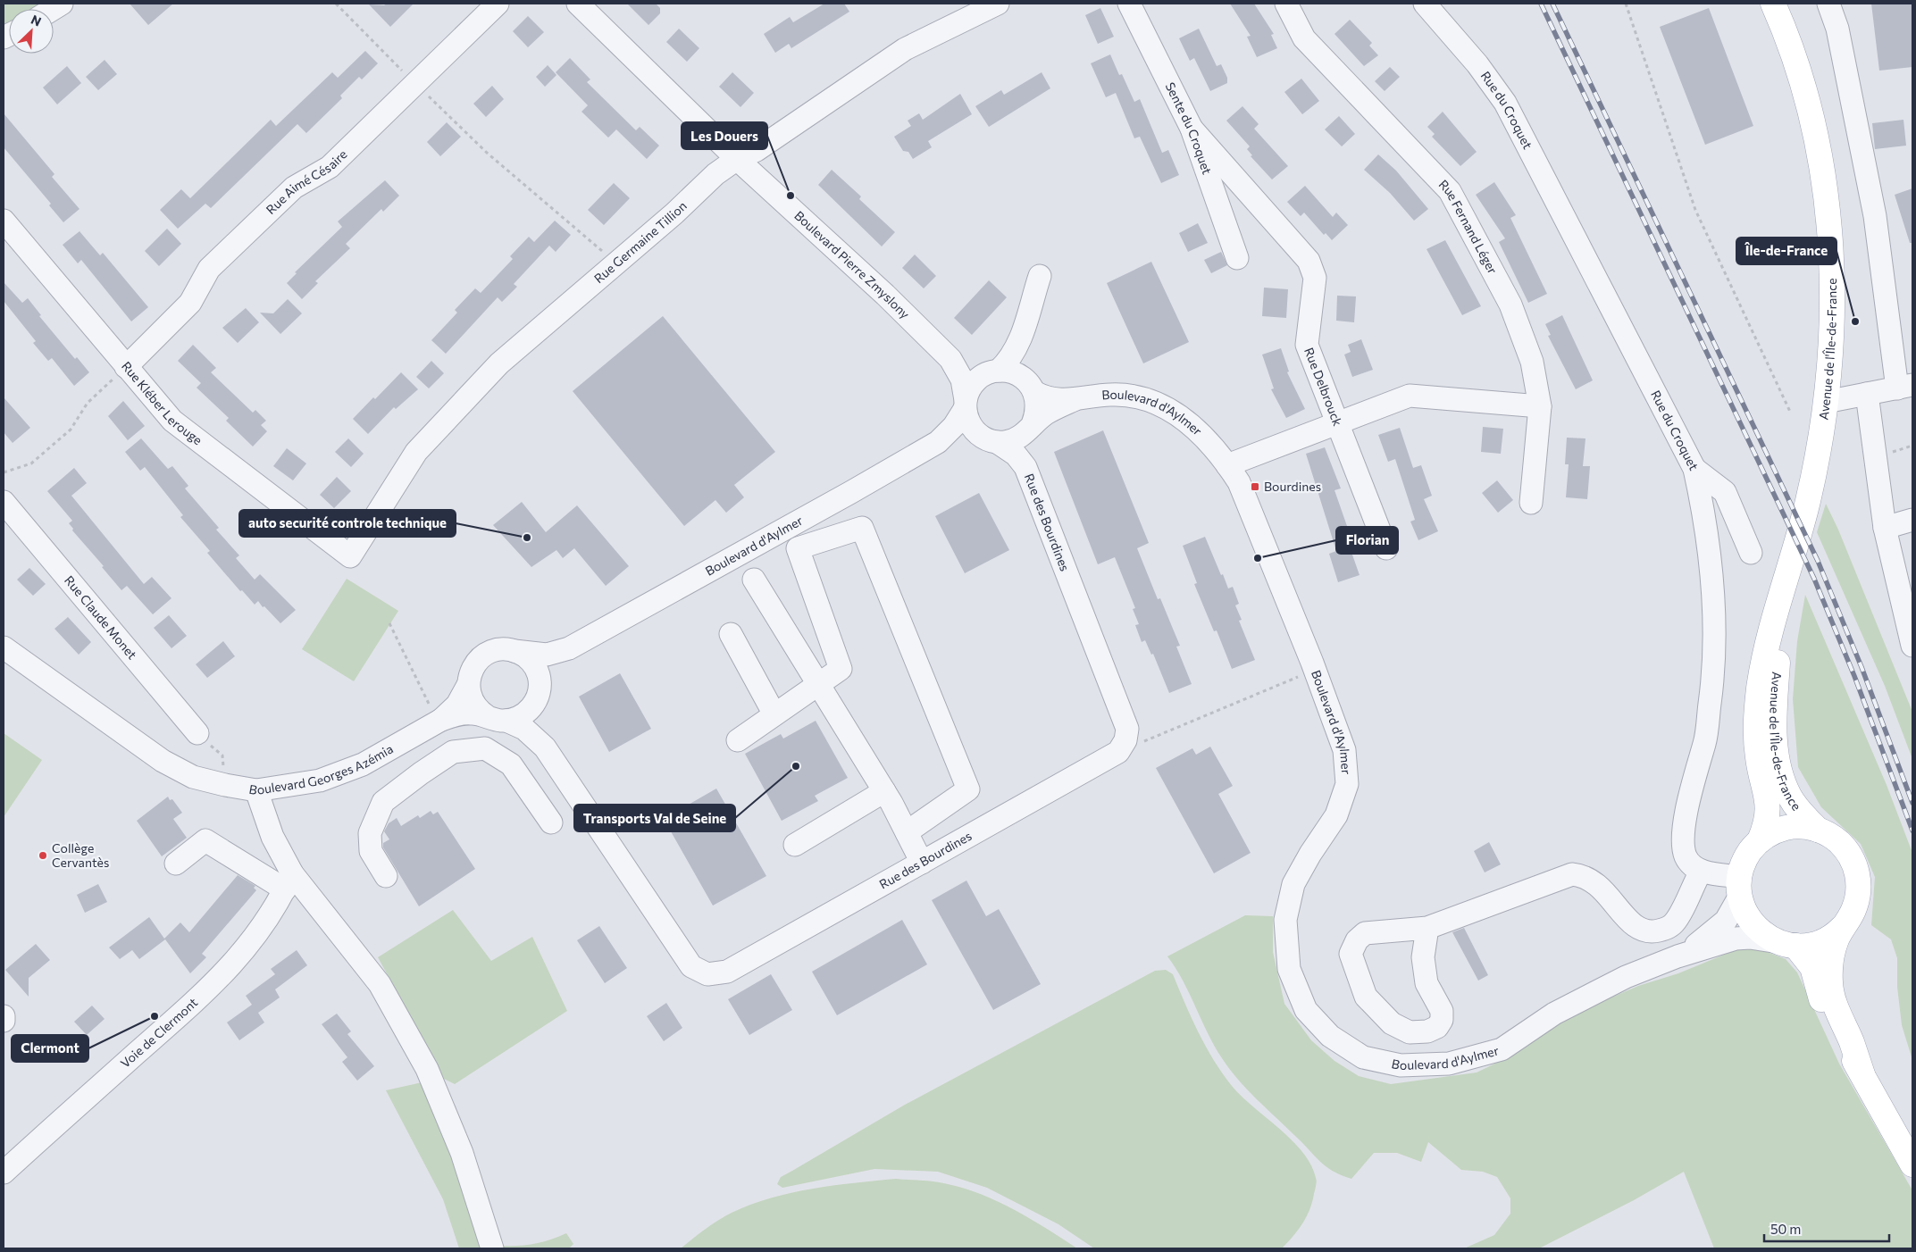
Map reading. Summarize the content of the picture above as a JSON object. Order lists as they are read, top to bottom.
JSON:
{
  "streets": {
    "main road": ["Avenue de l'Île-de-France"],
    "street": [
      "Rue du Croquet",
      "Sente du Croquet",
      "Rue Aimé Césaire",
      "Rue Fernand Léger",
      "Rue Germaine Tillion",
      "Boulevard Pierre Zmyslony",
      "Rue Delbrouck",
      "Rue Kléber Lerouge",
      "Boulevard d'Aylmer",
      "Rue des Bourdines",
      "Rue Claude Monet",
      "Boulevard Georges Azémia",
      "Voie de Clermont"
    ]
  },
  "crossings": [
    ["Sente du Croquet", "Rue Delbrouck"],
    ["Rue Aimé Césaire", "Rue Kléber Lerouge"],
    ["Rue Germaine Tillion", "Boulevard Pierre Zmyslony"],
    ["Rue Germaine Tillion", "Rue Kléber Lerouge"],
    ["Boulevard Pierre Zmyslony", "Boulevard d'Aylmer"],
    ["Boulevard Pierre Zmyslony", "Rue des Bourdines"],
    ["Avenue de l'Île-de-France", "Boulevard d'Aylmer"],
    ["Boulevard d'Aylmer", "Rue des Bourdines"],
    ["Boulevard d'Aylmer", "Boulevard Georges Azémia"],
    ["Rue des Bourdines", "Boulevard Georges Azémia"]
  ],
  "places": {
    "other": [
      "Les Douers",
      "Île-de-France",
      "auto securité controle technique",
      "Florian",
      "Transports Val de Seine",
      "Collège Cervantès",
      "Clermont"
    ],
    "transit": ["Bourdines"]
  },
  "scale_bar": "50 m",
  "north": "top right"
}
